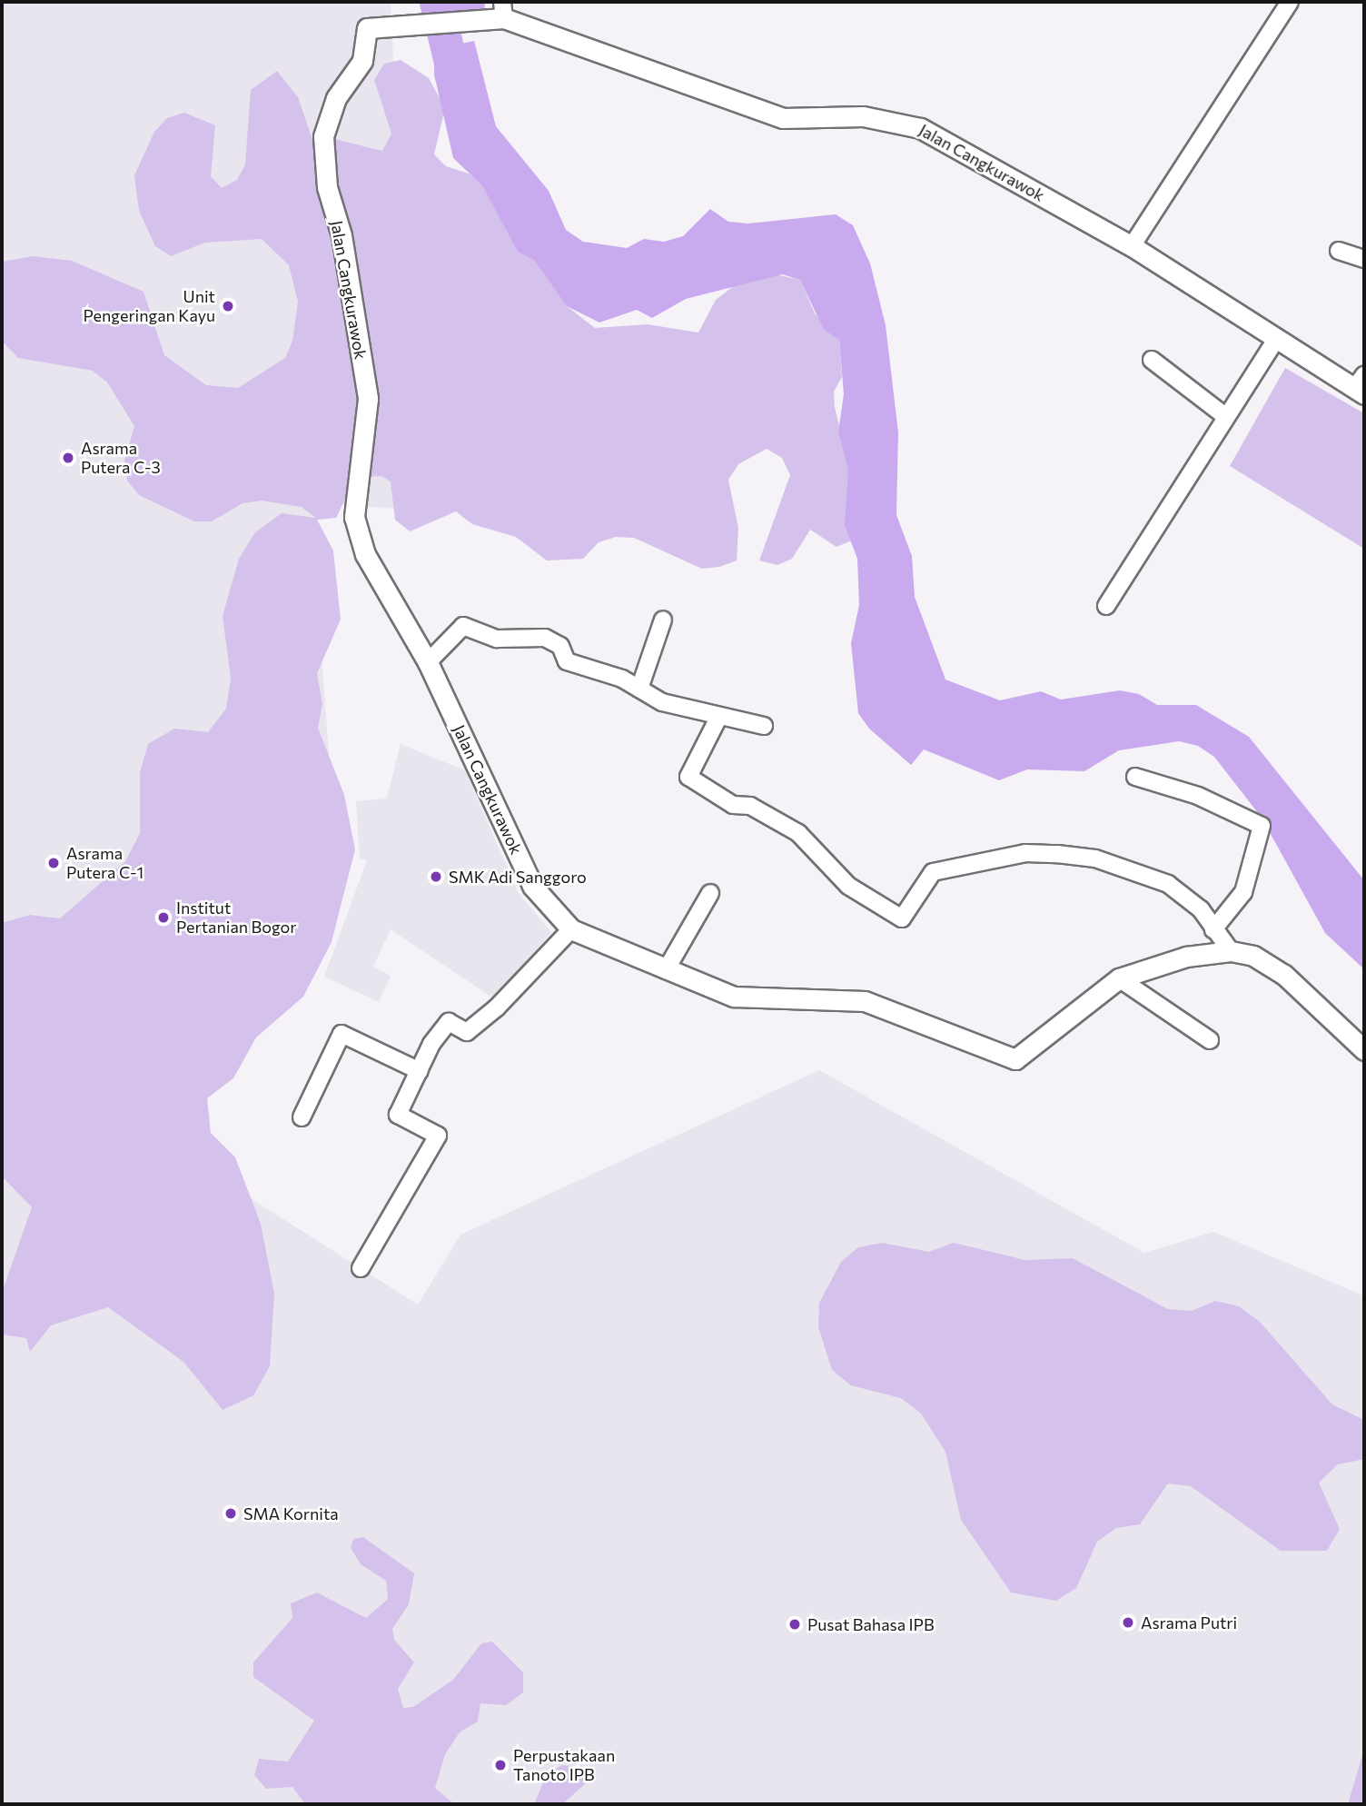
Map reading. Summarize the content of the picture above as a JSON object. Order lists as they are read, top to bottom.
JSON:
{
  "streets": {
    "street": ["Jalan Cangkurawok"]
  },
  "places": [
    "Unit Pengeringan Kayu",
    "Asrama Putera C-3",
    "Asrama Putera C-1",
    "SMK Adi Sanggoro",
    "Institut Pertanian Bogor",
    "SMA Kornita",
    "Asrama Putri",
    "Pusat Bahasa IPB",
    "Perpustakaan Tanoto IPB"
  ]
}
